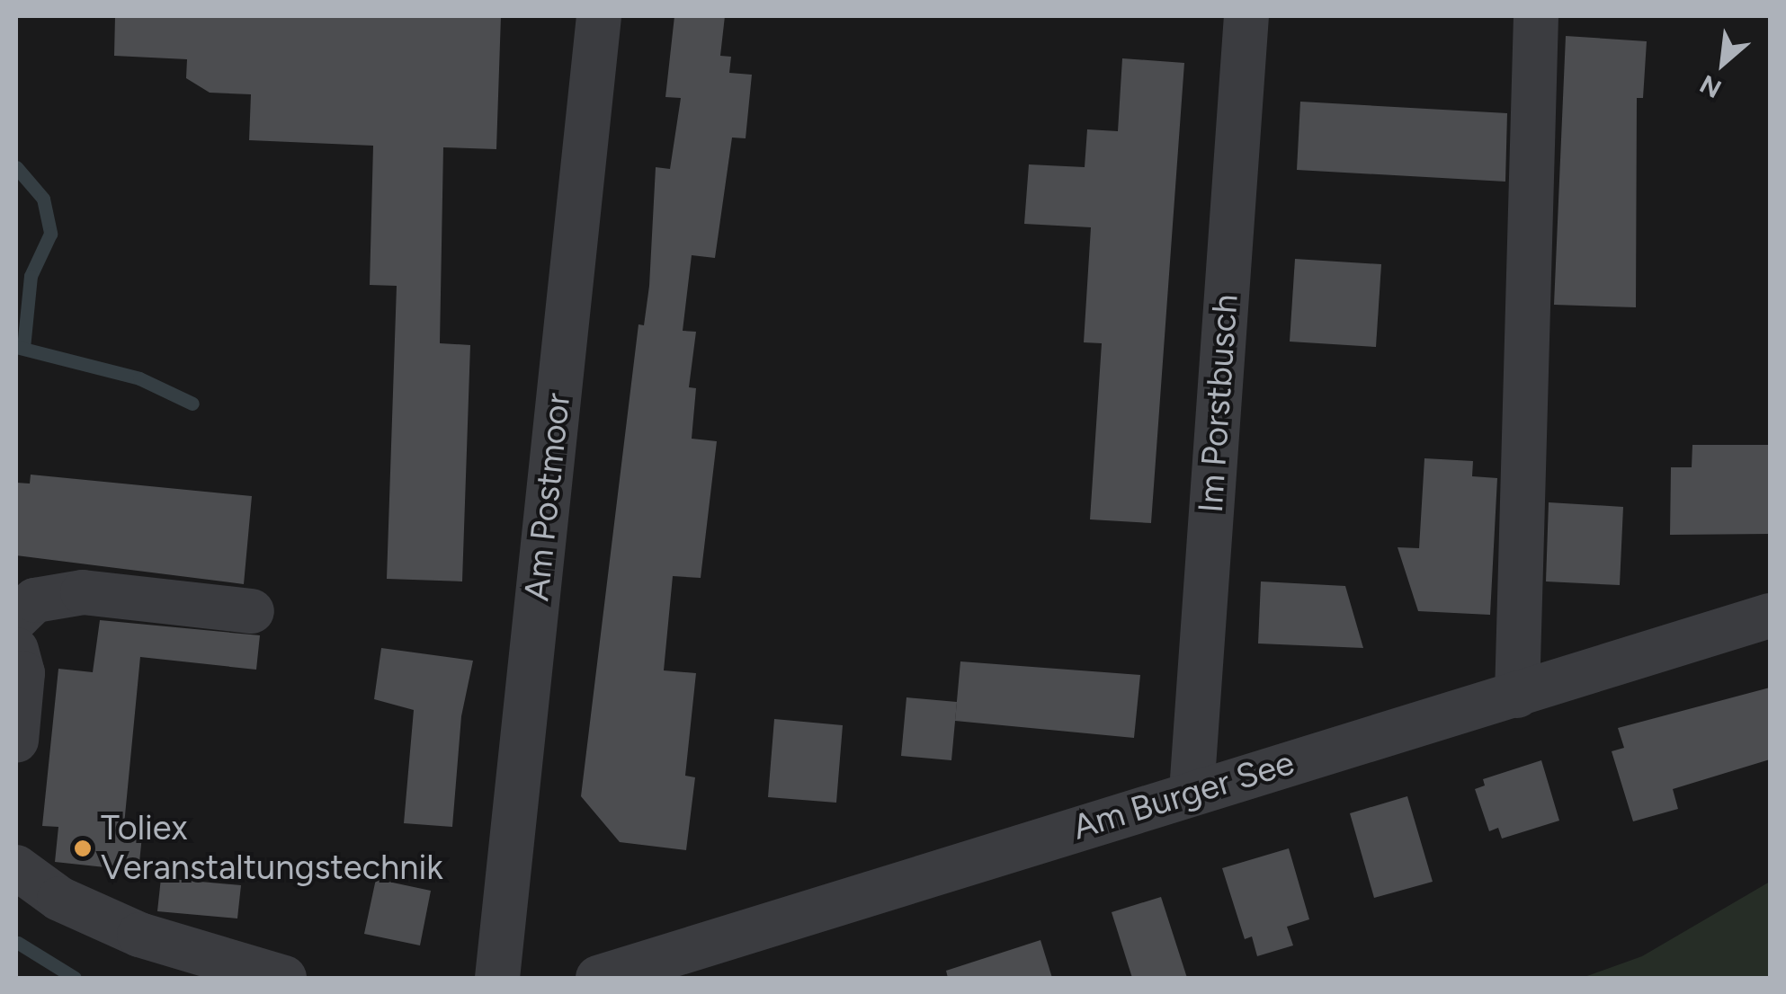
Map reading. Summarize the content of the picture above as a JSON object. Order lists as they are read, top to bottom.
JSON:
{
  "streets": {
    "street": ["Im Porstbusch", "Am Postmoor", "Am Burger See"]
  },
  "crossings": [
    ["Im Porstbusch", "Am Burger See"]
  ],
  "places": ["Toliex Veranstaltungstechnik"],
  "north": "bottom left"
}
